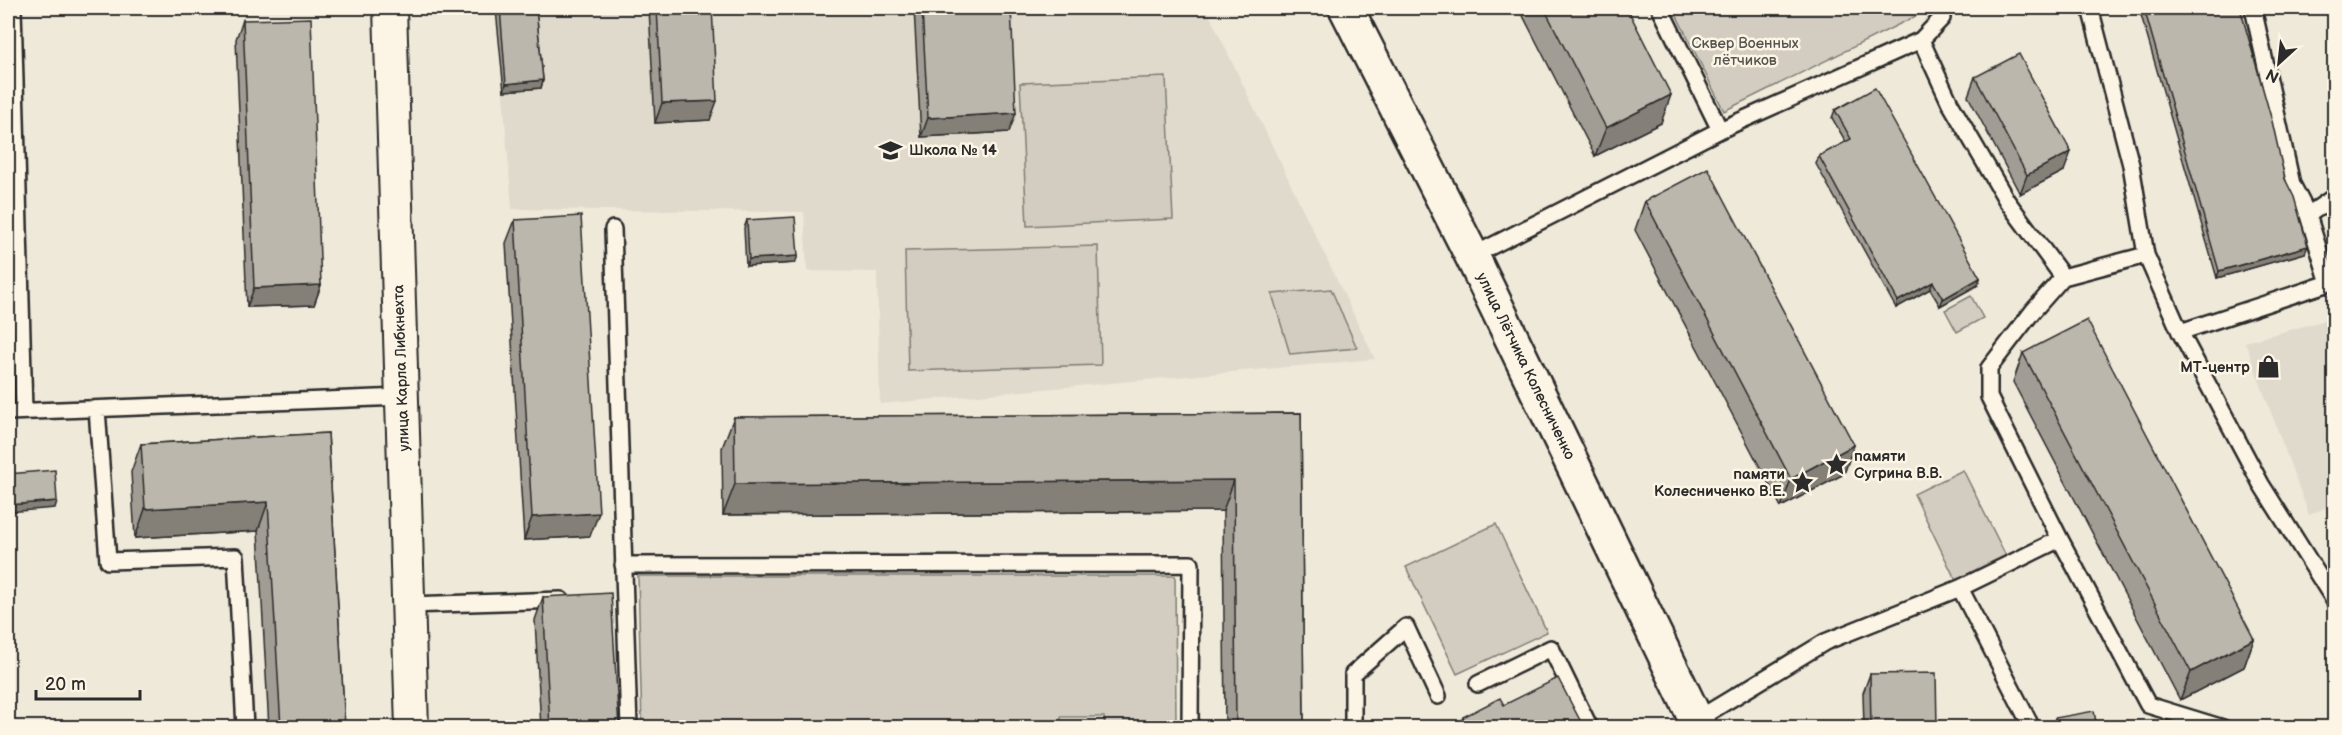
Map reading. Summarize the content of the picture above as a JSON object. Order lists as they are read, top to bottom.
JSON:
{
  "streets": {
    "street": ["улица Лётчика Колесниченко", "улица Карла Либкнехта"]
  },
  "parks": ["Сквер Военных лётчиков"],
  "places": {
    "school or university": ["Школа № 14"],
    "shop": ["МТ-центр"],
    "place": ["памяти Сугрина В.В.", "памяти Колесниченко В.Е."]
  },
  "scale_bar": "20 m",
  "north": "bottom left"
}
